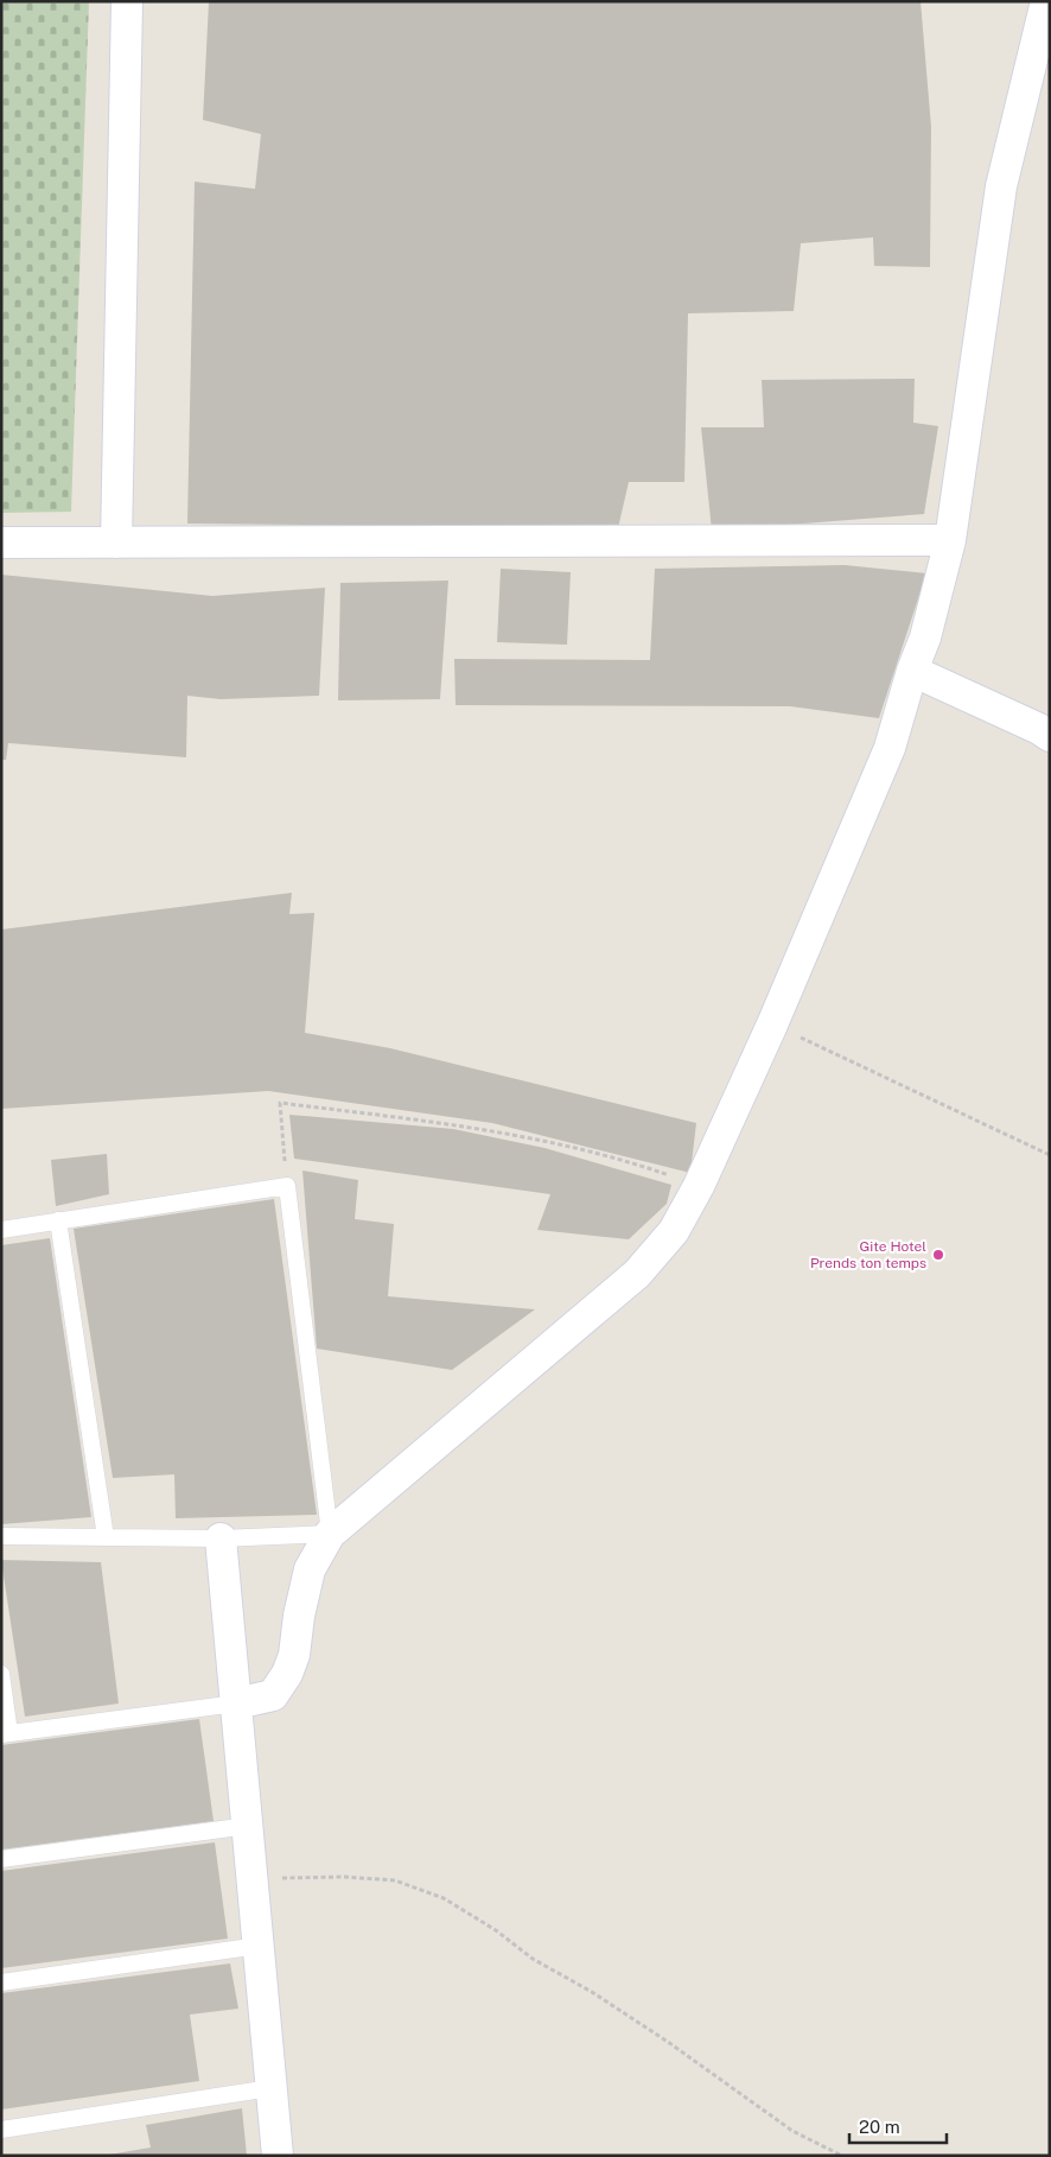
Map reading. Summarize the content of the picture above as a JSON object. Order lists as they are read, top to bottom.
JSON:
{
  "places": ["Gite Hotel Prends ton temps"],
  "scale_bar": "20 m"
}
